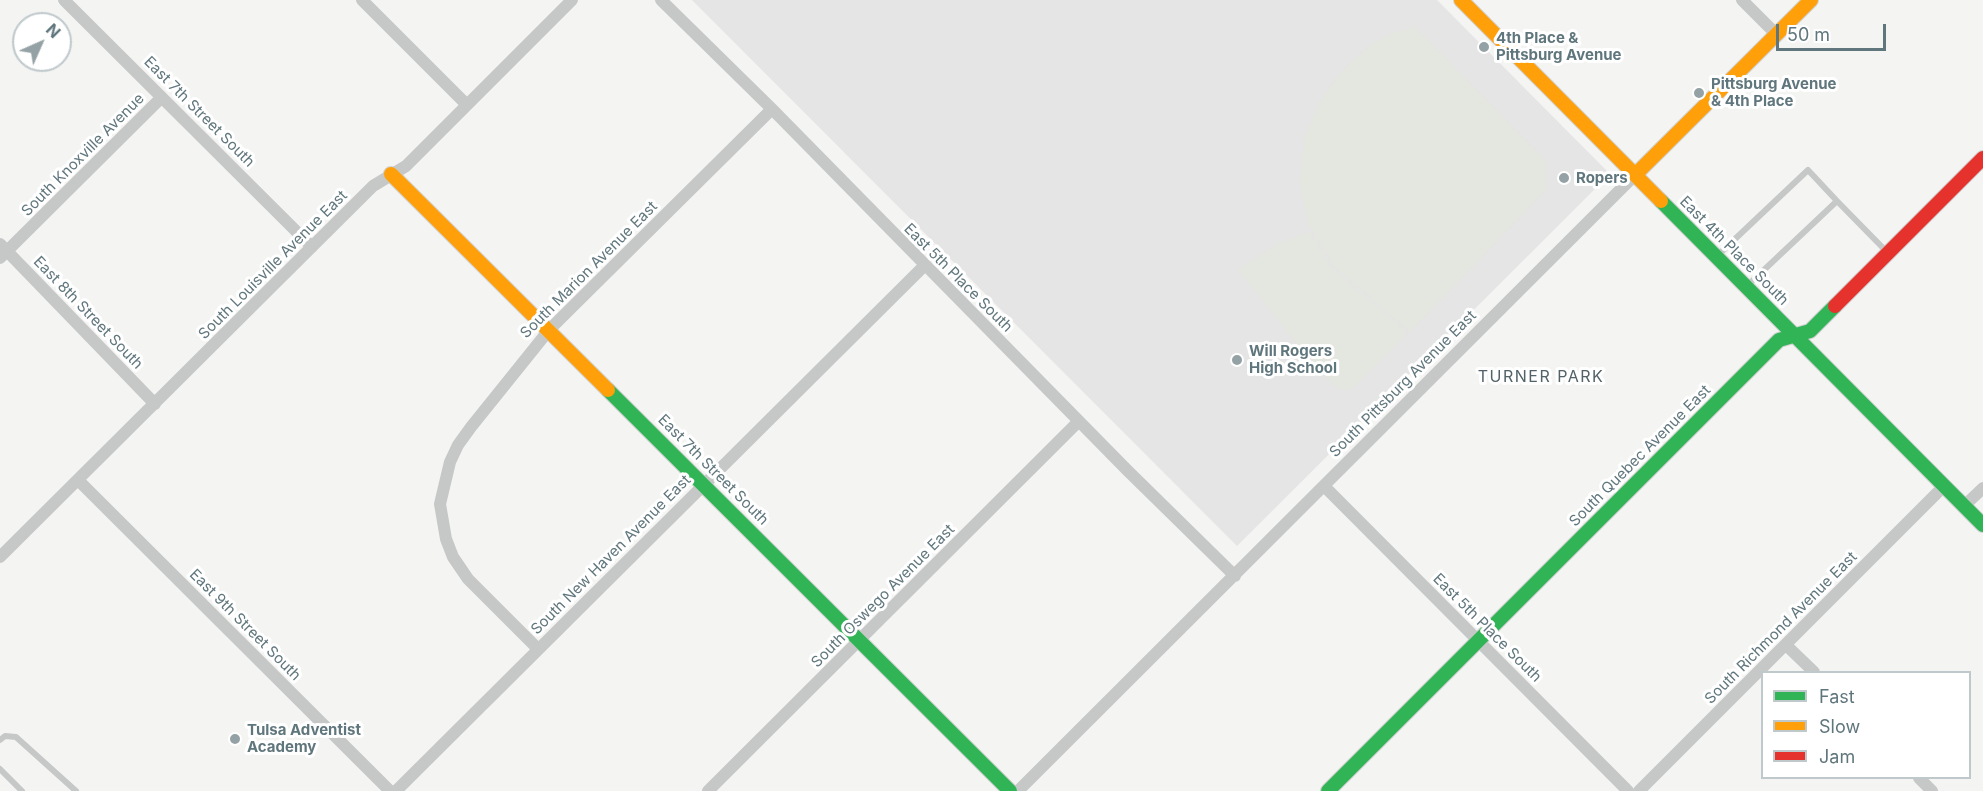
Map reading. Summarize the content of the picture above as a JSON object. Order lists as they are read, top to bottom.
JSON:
{
  "streets": {
    "street": [
      "East 7th Street South",
      "South Knoxville Avenue",
      "East 4th Place South",
      "South Louisville Avenue East",
      "South Marion Avenue East",
      "East 5th Place South",
      "East 8th Street South",
      "South Pittsburg Avenue East",
      "South Quebec Avenue East",
      "South New Haven Avenue East",
      "South Oswego Avenue East",
      "East 9th Street South",
      "South Richmond Avenue East"
    ]
  },
  "crossings": [
    ["East 7th Street South", "South Knoxville Avenue"],
    ["East 7th Street South", "South Louisville Avenue East"],
    ["East 7th Street South", "South Marion Avenue East"],
    ["East 7th Street South", "South New Haven Avenue East"],
    ["East 7th Street South", "South Oswego Avenue East"],
    ["South Knoxville Avenue", "East 8th Street South"],
    ["East 4th Place South", "South Pittsburg Avenue East"],
    ["East 4th Place South", "South Quebec Avenue East"],
    ["East 4th Place South", "South Richmond Avenue East"],
    ["South Louisville Avenue East", "East 8th Street South"],
    ["South Louisville Avenue East", "East 9th Street South"],
    ["South Marion Avenue East", "East 5th Place South"],
    ["South Marion Avenue East", "South New Haven Avenue East"],
    ["East 5th Place South", "South Pittsburg Avenue East"],
    ["East 5th Place South", "South Quebec Avenue East"],
    ["East 5th Place South", "South New Haven Avenue East"],
    ["East 5th Place South", "South Oswego Avenue East"]
  ],
  "districts": ["TURNER PARK"],
  "places": [
    "4th Place & Pittsburg Avenue",
    "Pittsburg Avenue & 4th Place",
    "Ropers",
    "Will Rogers High School",
    "Tulsa Adventist Academy"
  ],
  "legend": ["Fast", "Slow", "Jam"],
  "scale_bar": "50 m",
  "north": "top right"
}
